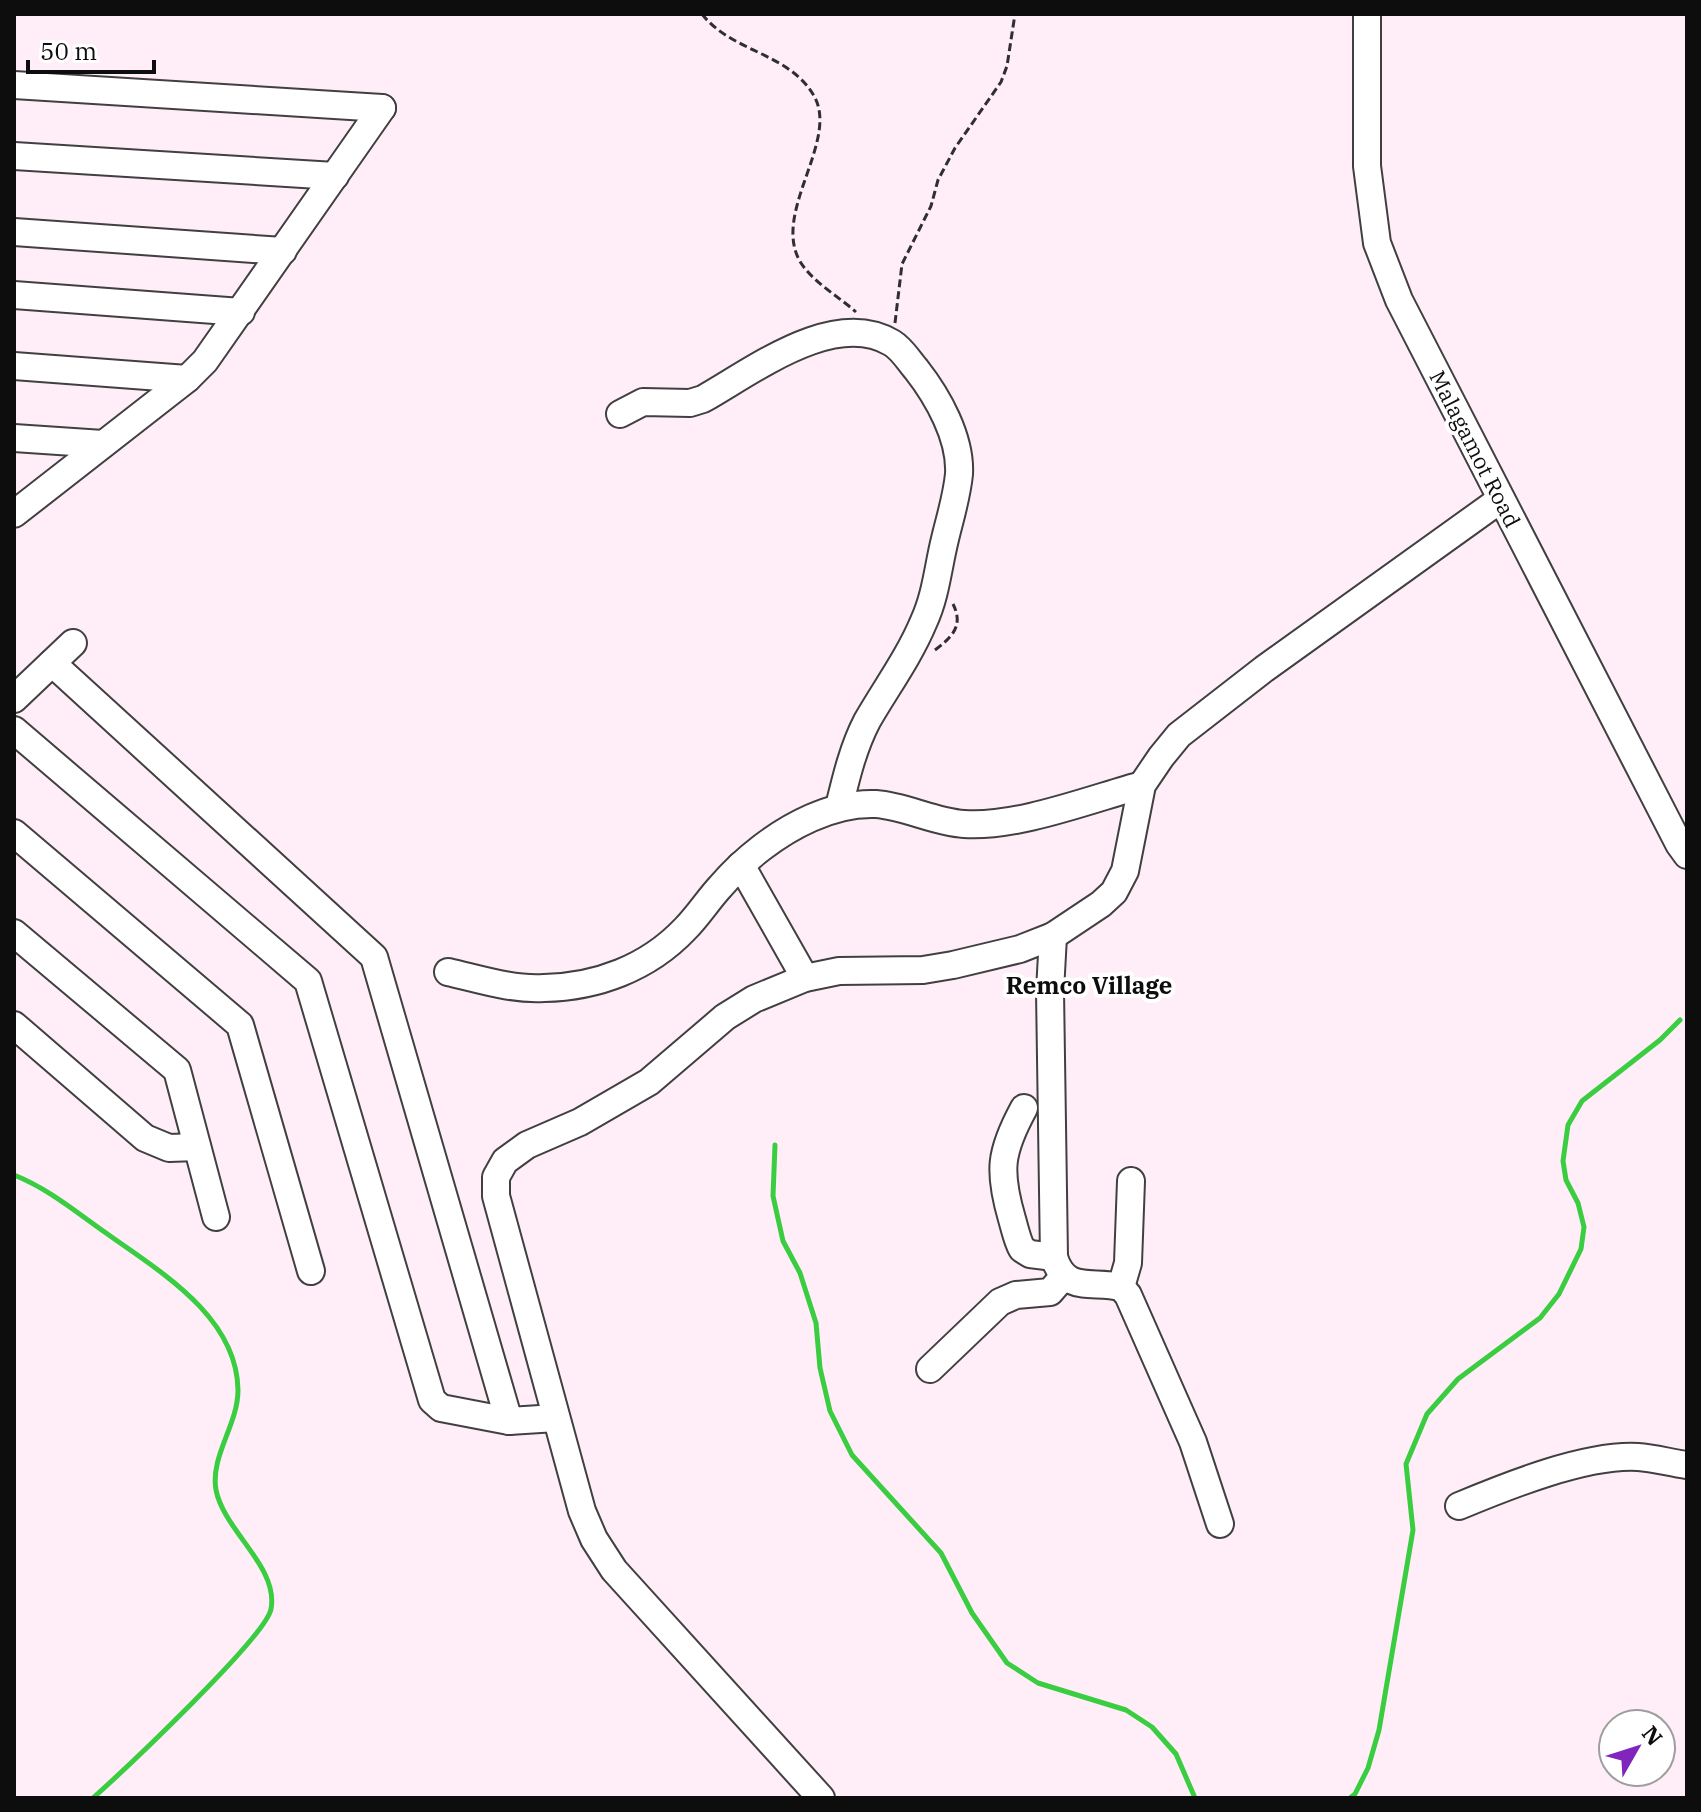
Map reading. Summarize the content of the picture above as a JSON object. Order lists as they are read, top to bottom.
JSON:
{
  "streets": {
    "street": ["Malagamot Road"]
  },
  "districts": ["Remco Village"],
  "scale_bar": "50 m",
  "north": "top right"
}
